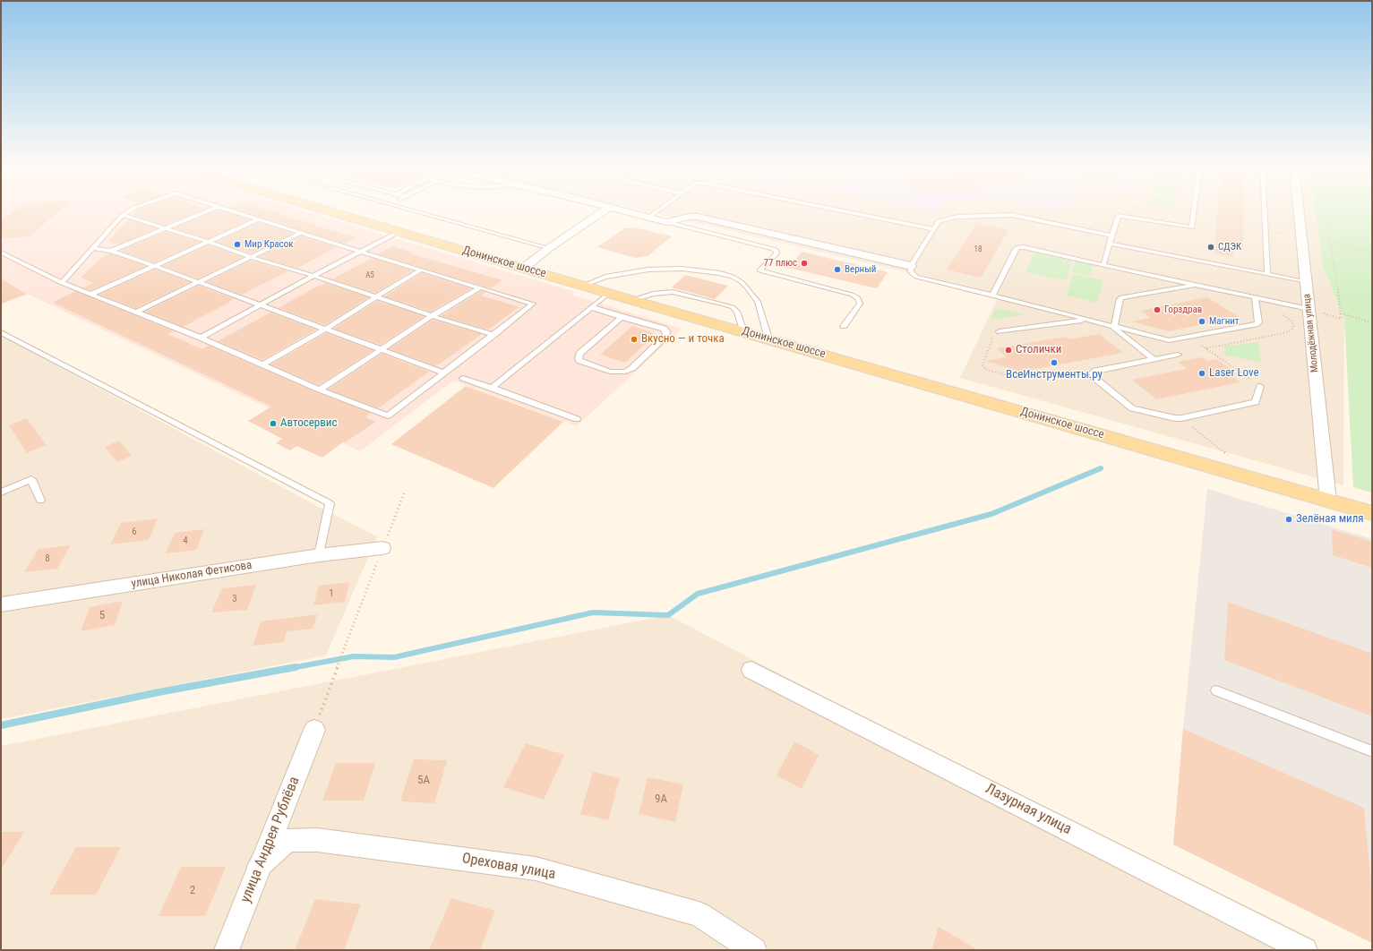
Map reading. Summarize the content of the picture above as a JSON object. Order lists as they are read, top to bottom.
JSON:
{
  "streets": {
    "main road": ["Донинское шоссе"],
    "street": [
      "Молодёжная улица",
      "улица Николая Фетисова",
      "Лазурная улица",
      "улица Андрея Рублёва",
      "Ореховая улица"
    ]
  },
  "crossings": [
    ["Донинское шоссе", "Молодёжная улица"],
    ["улица Андрея Рублёва", "Ореховая улица"]
  ],
  "places": [
    "Мир Красок",
    "СДЭК",
    "77 плюс",
    "Верный",
    "Горздрав",
    "Магнит",
    "Вкусно — и точка",
    "Столички",
    "ВсеИнструменты.ру",
    "Laser Love",
    "Автосервис",
    "Зелёная миля"
  ],
  "house_numbers": [
    "18",
    "А5",
    "6",
    "4",
    "8",
    "1",
    "3",
    "5",
    "5А",
    "9А",
    "2"
  ]
}
